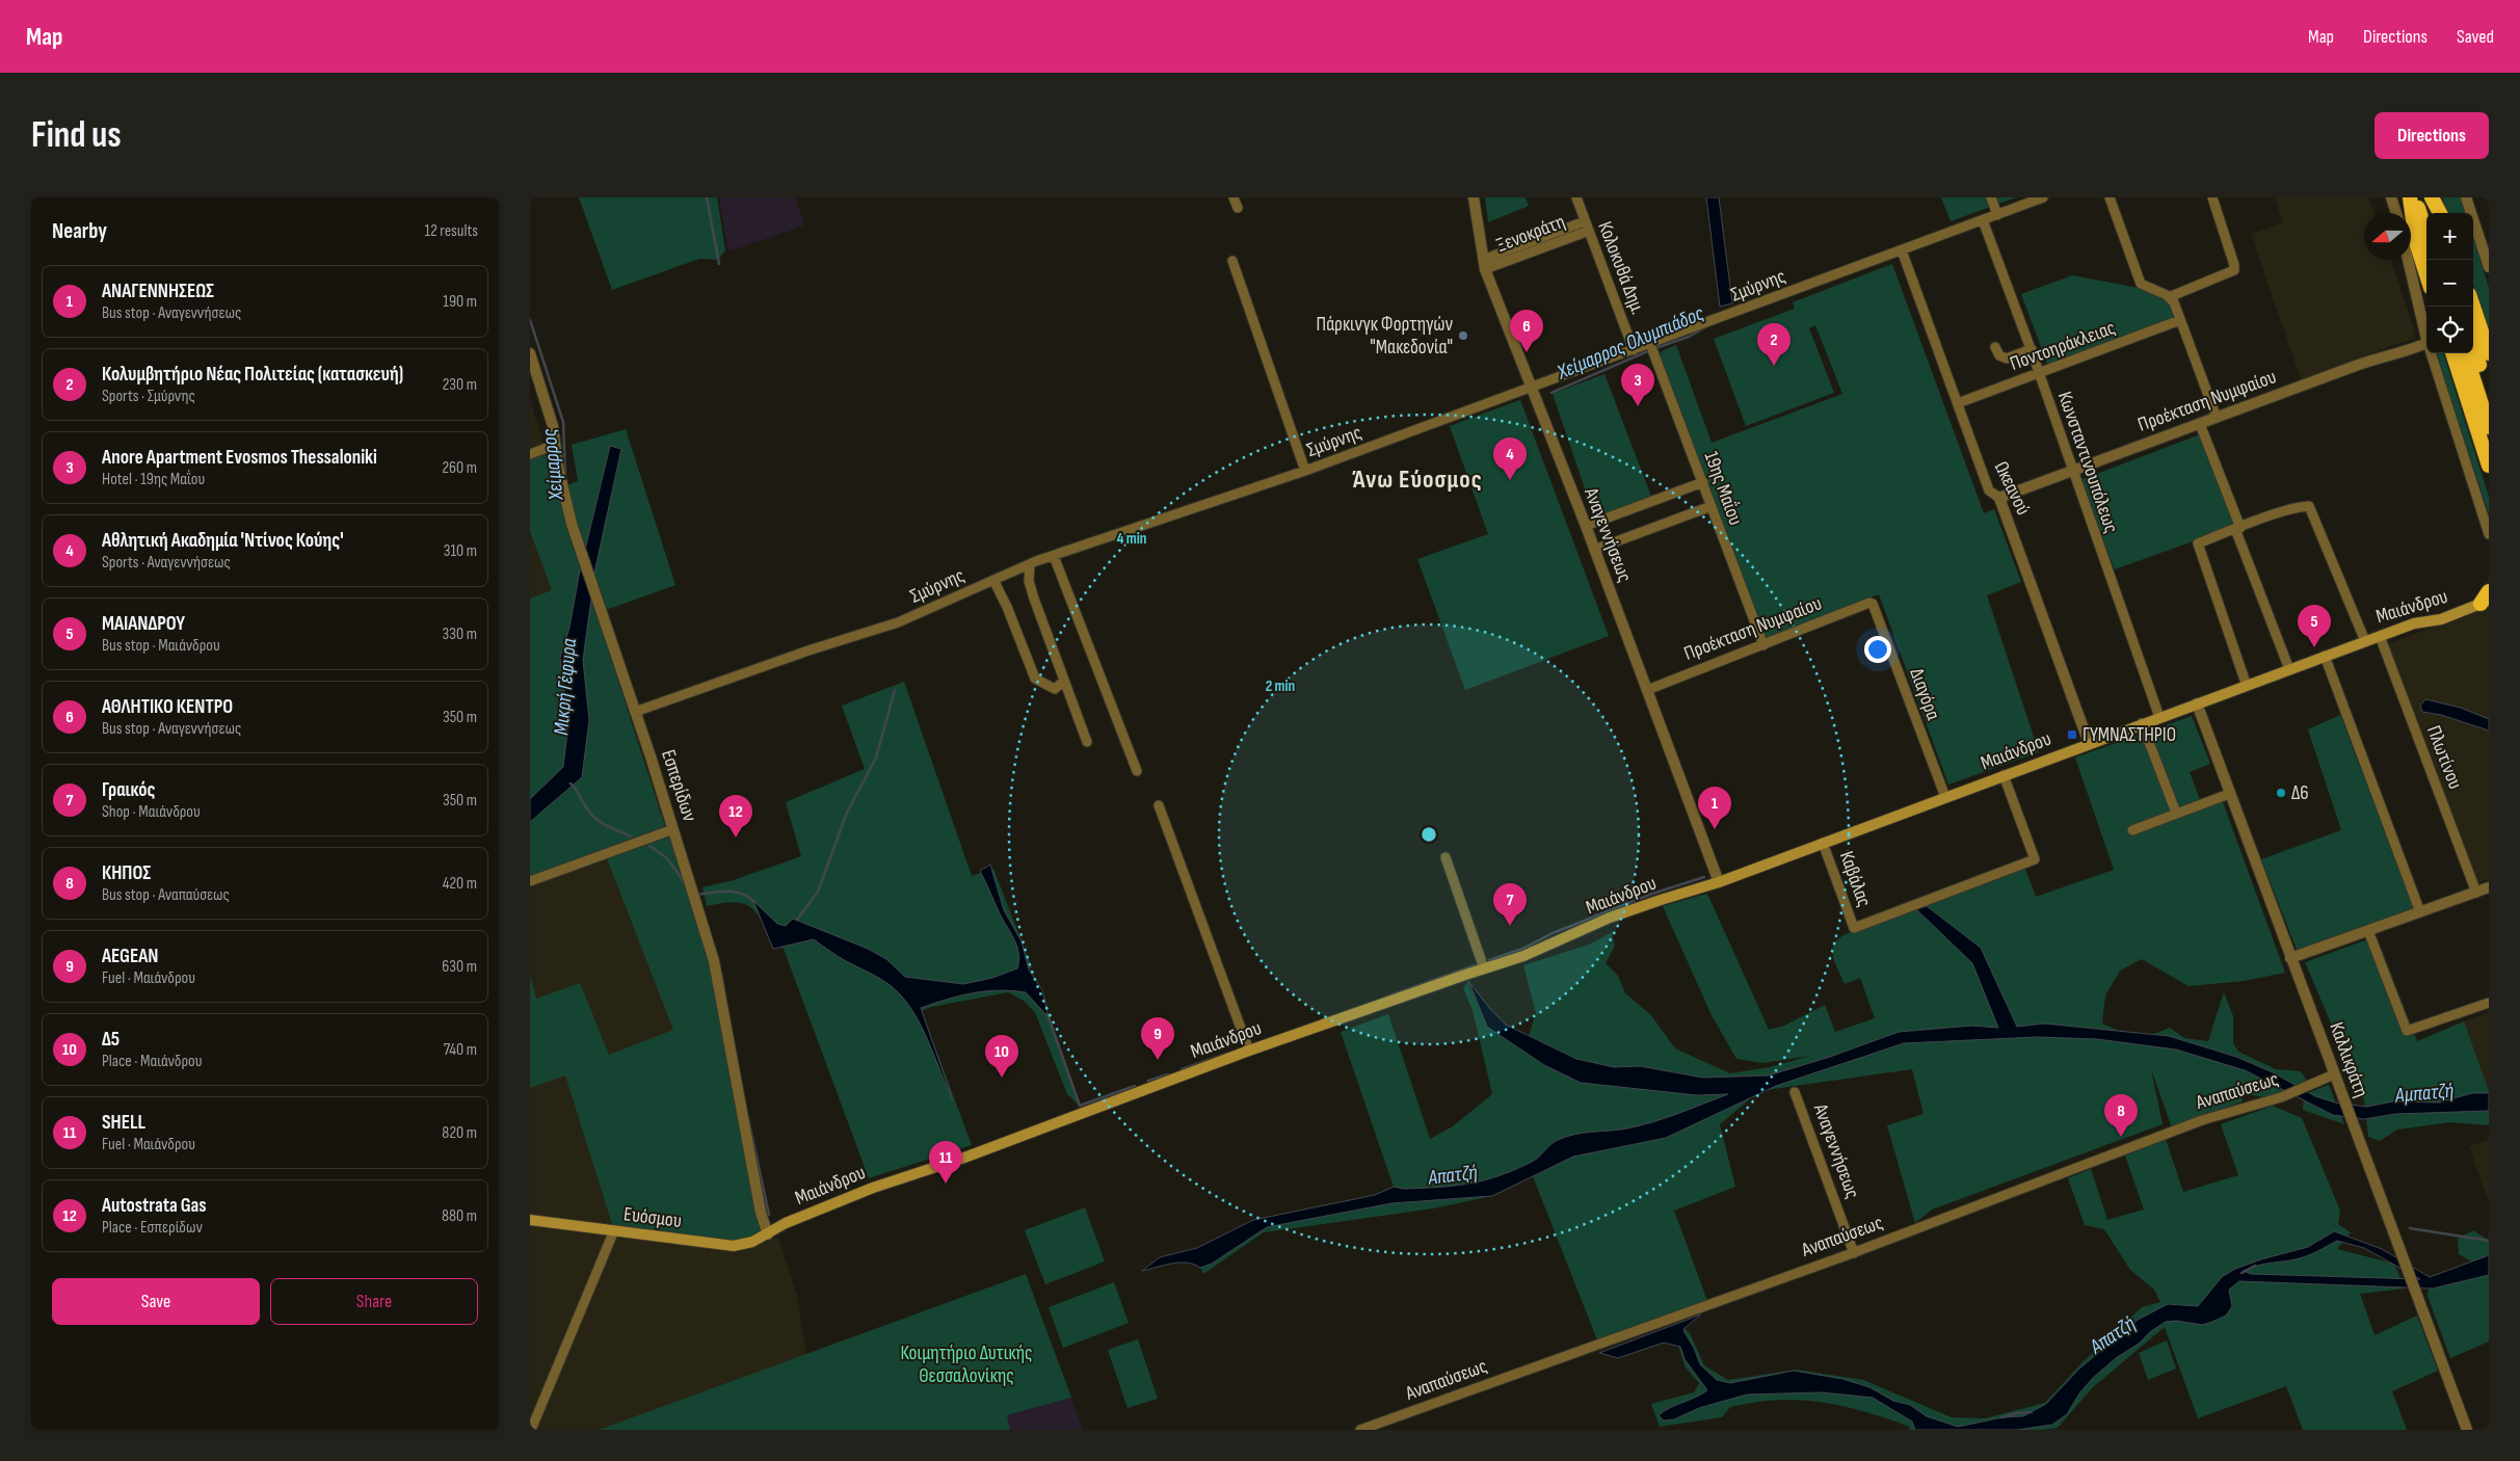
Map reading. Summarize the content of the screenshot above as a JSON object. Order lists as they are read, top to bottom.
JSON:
{
  "streets": {
    "main road": ["Μαιάνδρου", "Ευόσμου"],
    "street": [
      "Ξενοκράτη",
      "Κολοκυθά Δημ.",
      "Σμύρνης",
      "Ποντοηράκλειας",
      "Προέκταση Νυμφαίου",
      "Κωνσταντινουπόλεως",
      "19ης Μαΐου",
      "Ωκεανού",
      "Αναγεννήσεως",
      "Διαγόρα",
      "Πλωτίνου",
      "Εσπερίδων",
      "Καβάλας",
      "Καλλικράτη",
      "Αναπαύσεως"
    ]
  },
  "crossings": [
    ["Ξενοκράτη", "Κολοκυθά Δημ."],
    ["Ξενοκράτη", "Αναγεννήσεως"],
    ["Κολοκυθά Δημ.", "Σμύρνης"],
    ["Σμύρνης", "Κωνσταντινουπόλεως"],
    ["Σμύρνης", "19ης Μαΐου"],
    ["Σμύρνης", "Ωκεανού"],
    ["Σμύρνης", "Αναγεννήσεως"],
    ["Σμύρνης", "Εσπερίδων"],
    ["Ποντοηράκλειας", "Κωνσταντινουπόλεως"],
    ["Ποντοηράκλειας", "Ωκεανού"],
    ["Προέκταση Νυμφαίου", "Κωνσταντινουπόλεως"],
    ["Προέκταση Νυμφαίου", "19ης Μαΐου"],
    ["Προέκταση Νυμφαίου", "Ωκεανού"],
    ["Προέκταση Νυμφαίου", "Αναγεννήσεως"],
    ["Προέκταση Νυμφαίου", "Διαγόρα"],
    ["Κωνσταντινουπόλεως", "Μαιάνδρου"],
    ["Ωκεανού", "Μαιάνδρου"],
    ["Αναγεννήσεως", "Μαιάνδρου"],
    ["Αναγεννήσεως", "Αναπαύσεως"],
    ["Μαιάνδρου", "Διαγόρα"],
    ["Μαιάνδρου", "Πλωτίνου"],
    ["Μαιάνδρου", "Εσπερίδων"],
    ["Μαιάνδρου", "Καβάλας"],
    ["Μαιάνδρου", "Καλλικράτη"],
    ["Μαιάνδρου", "Ευόσμου"],
    ["Εσπερίδων", "Ευόσμου"],
    ["Καλλικράτη", "Αναπαύσεως"]
  ],
  "districts": ["Άνω Εύοσμος"],
  "water": [
    "Χείμαρρος Ολυμπιάδος",
    "Χείμαρρος",
    "Μικρή Γέφυρα",
    "Αμπατζή",
    "Απατζή"
  ],
  "parks": ["Κοιμητήριο Δυτικής Θεσσαλονίκης"],
  "places": {
    "other": ["Πάρκινγκ Φορτηγών \"Μακεδονία\"", "Δ6"],
    "transit": ["ΓΥΜΝΑΣΤΗΡΙΟ"]
  },
  "north": "left",
  "page": {
    "header": "Map",
    "nav": ["Map", "Directions", "Saved"],
    "buttons": [
      "Directions",
      ["Save", "Share"]
    ],
    "title": "Find us",
    "heading": ["Nearby", "12 results"],
    "map_buttons": ["+", "−"],
    "list": [
      {
        "mark": "1",
        "name": "ΑΝΑΓΕΝΝΗΣΕΩΣ",
        "note": "Bus stop · Αναγεννήσεως",
        "value": "190 m"
      },
      {
        "mark": "2",
        "name": "Κολυμβητήριο Νέας Πολιτείας (κατασκευή)",
        "note": "Sports · Σμύρνης",
        "value": "230 m"
      },
      {
        "mark": "3",
        "name": "Anore Apartment Evosmos Thessaloniki",
        "note": "Hotel · 19ης Μαΐου",
        "value": "260 m"
      },
      {
        "mark": "4",
        "name": "Αθλητική Ακαδημία 'Ντίνος Κούης'",
        "note": "Sports · Αναγεννήσεως",
        "value": "310 m"
      },
      {
        "mark": "5",
        "name": "ΜΑΙΑΝΔΡΟΥ",
        "note": "Bus stop · Μαιάνδρου",
        "value": "330 m"
      },
      {
        "mark": "6",
        "name": "ΑΘΛΗΤΙΚΟ ΚΕΝΤΡΟ",
        "note": "Bus stop · Αναγεννήσεως",
        "value": "350 m"
      },
      {
        "mark": "7",
        "name": "Γραικός",
        "note": "Shop · Μαιάνδρου",
        "value": "350 m"
      },
      {
        "mark": "8",
        "name": "ΚΗΠΟΣ",
        "note": "Bus stop · Αναπαύσεως",
        "value": "420 m"
      },
      {
        "mark": "9",
        "name": "AEGEAN",
        "note": "Fuel · Μαιάνδρου",
        "value": "630 m"
      },
      {
        "mark": "10",
        "name": "Δ5",
        "note": "Place · Μαιάνδρου",
        "value": "740 m"
      },
      {
        "mark": "11",
        "name": "SHELL",
        "note": "Fuel · Μαιάνδρου",
        "value": "820 m"
      },
      {
        "mark": "12",
        "name": "Autostrata Gas",
        "note": "Place · Εσπερίδων",
        "value": "880 m"
      }
    ],
    "pins": [
      "6",
      "2",
      "3",
      "4",
      "5",
      "1",
      "12",
      "7",
      "9",
      "10",
      "8",
      "11"
    ]
  },
  "rings": ["4 min", "2 min"]
}
